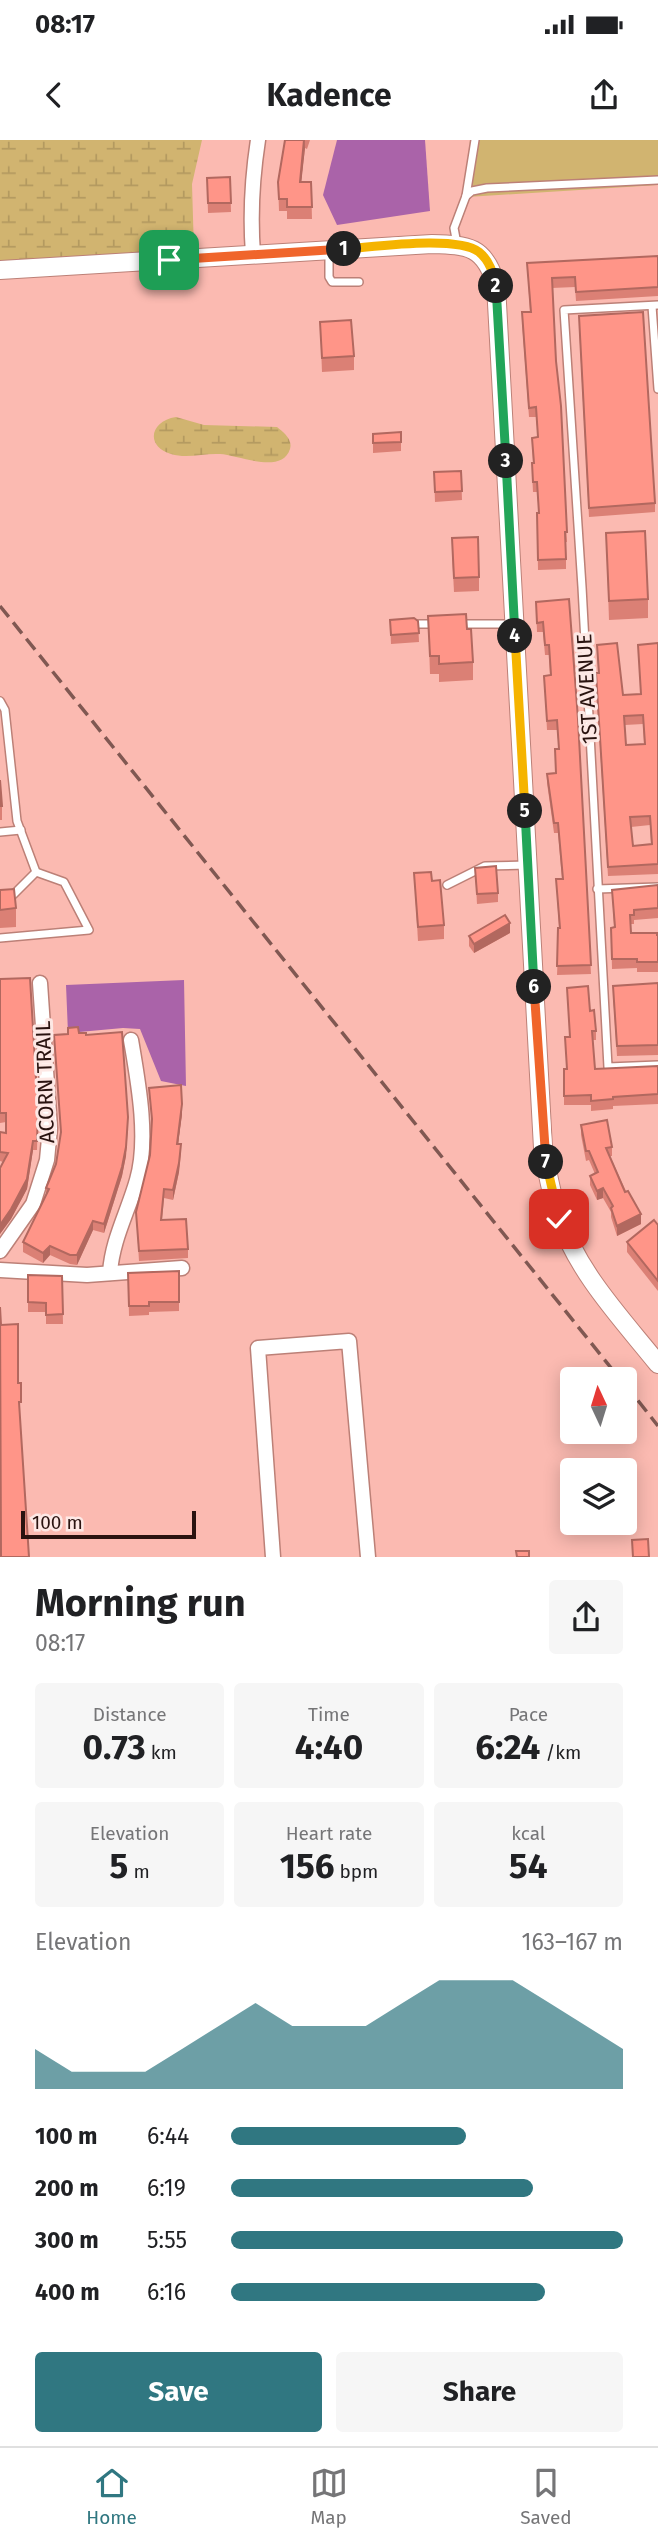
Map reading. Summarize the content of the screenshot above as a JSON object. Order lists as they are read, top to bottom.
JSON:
{
  "streets": {
    "street": ["ACORN TRAIL"],
    "lane": ["1ST AVENUE"]
  },
  "scale_bar": "100 m",
  "north": "top",
  "page": {
    "status": "08:17",
    "header": "Kadence",
    "pins": [
      "1",
      "2",
      "3",
      "4",
      "5",
      "6",
      "7"
    ],
    "scale": "100 m",
    "heading": ["Morning run", "08:17"],
    "stats": [
      ["Distance", "0.73 km"],
      ["Time", "4:40"],
      ["Pace", "6:24 /km"],
      ["Elevation", "5 m"],
      ["Heart rate", "156 bpm"],
      ["kcal", "54"]
    ],
    "chart": ["Elevation", "163–167 m"],
    "list": [
      {
        "name": "100 m",
        "note": "6:44"
      },
      {
        "name": "200 m",
        "note": "6:19"
      },
      {
        "name": "300 m",
        "note": "5:55"
      },
      {
        "name": "400 m",
        "note": "6:16"
      }
    ],
    "buttons": ["Save", "Share"],
    "tabs": ["Home", "Map", "Saved"]
  }
}
